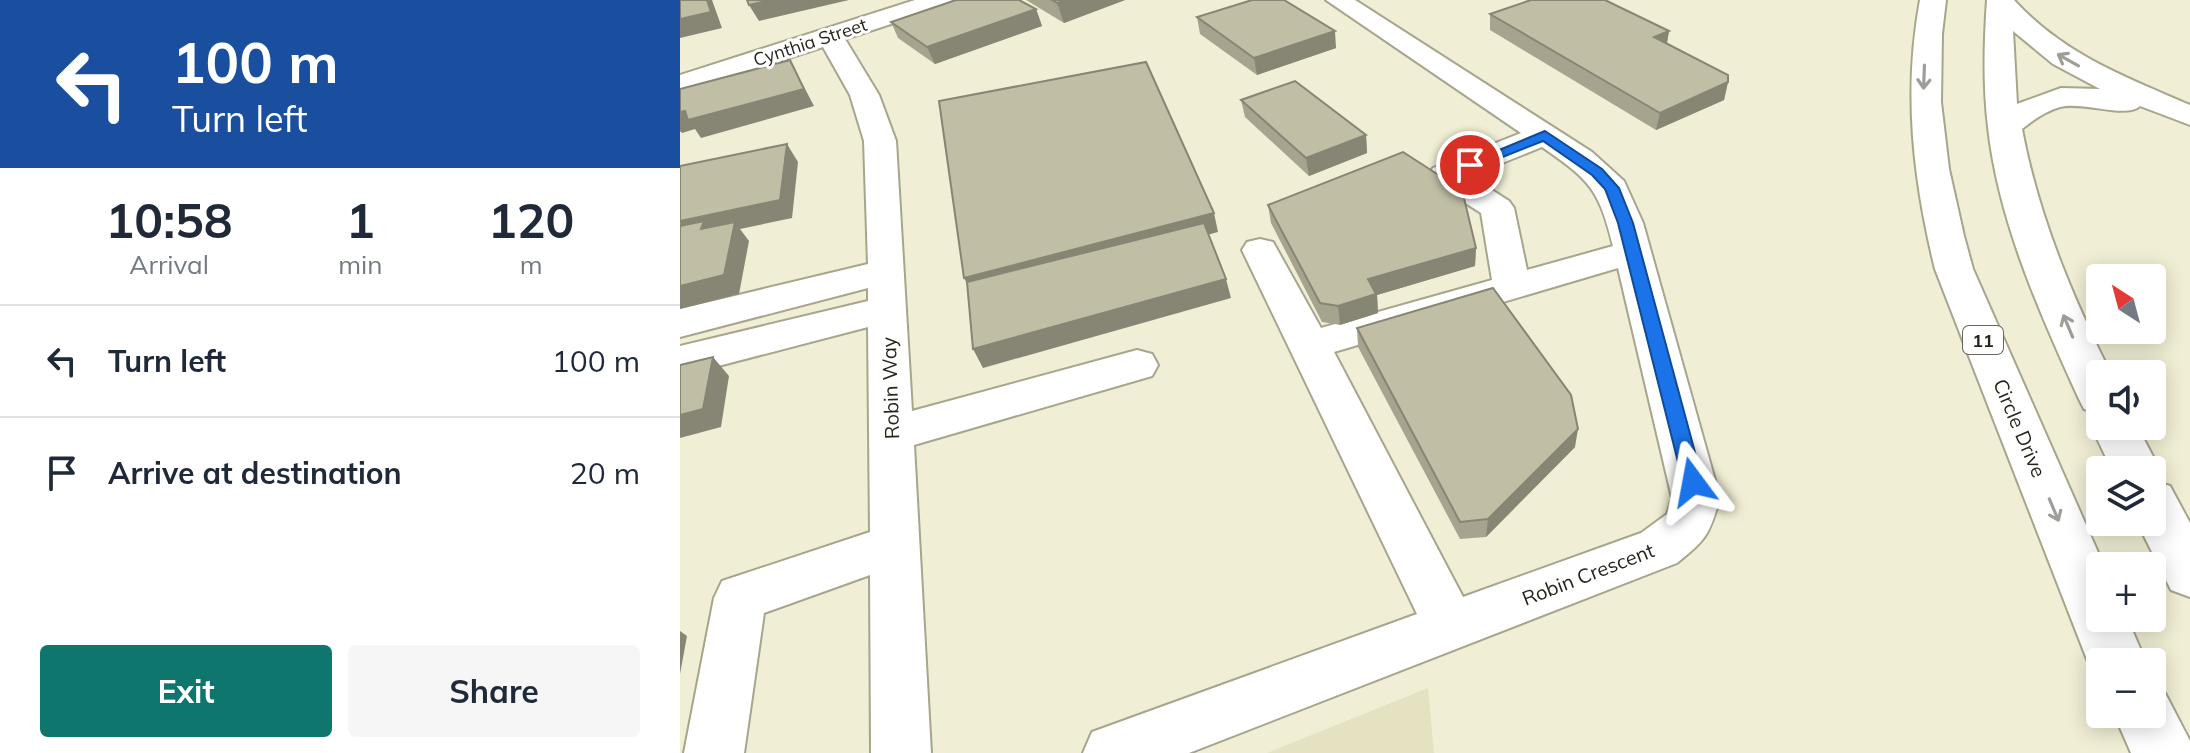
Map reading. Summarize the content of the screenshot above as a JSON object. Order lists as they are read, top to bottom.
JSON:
{
  "streets": {
    "highway": ["11", "Circle Drive"],
    "street": ["Cynthia Street", "Robin Way", "Robin Crescent"]
  },
  "crossings": [
    ["Cynthia Street", "Robin Way"]
  ],
  "north": "top left",
  "page": {
    "turn": ["100 m", "Turn left"],
    "eta": [
      "10:58",
      "Arrival",
      "1",
      "min",
      "120",
      "m"
    ],
    "map_buttons": ["+", "−"],
    "list": [
      {
        "name": "Turn left",
        "value": "100 m"
      },
      {
        "name": "Arrive at destination",
        "value": "20 m"
      }
    ],
    "buttons": ["Exit", "Share"]
  }
}
